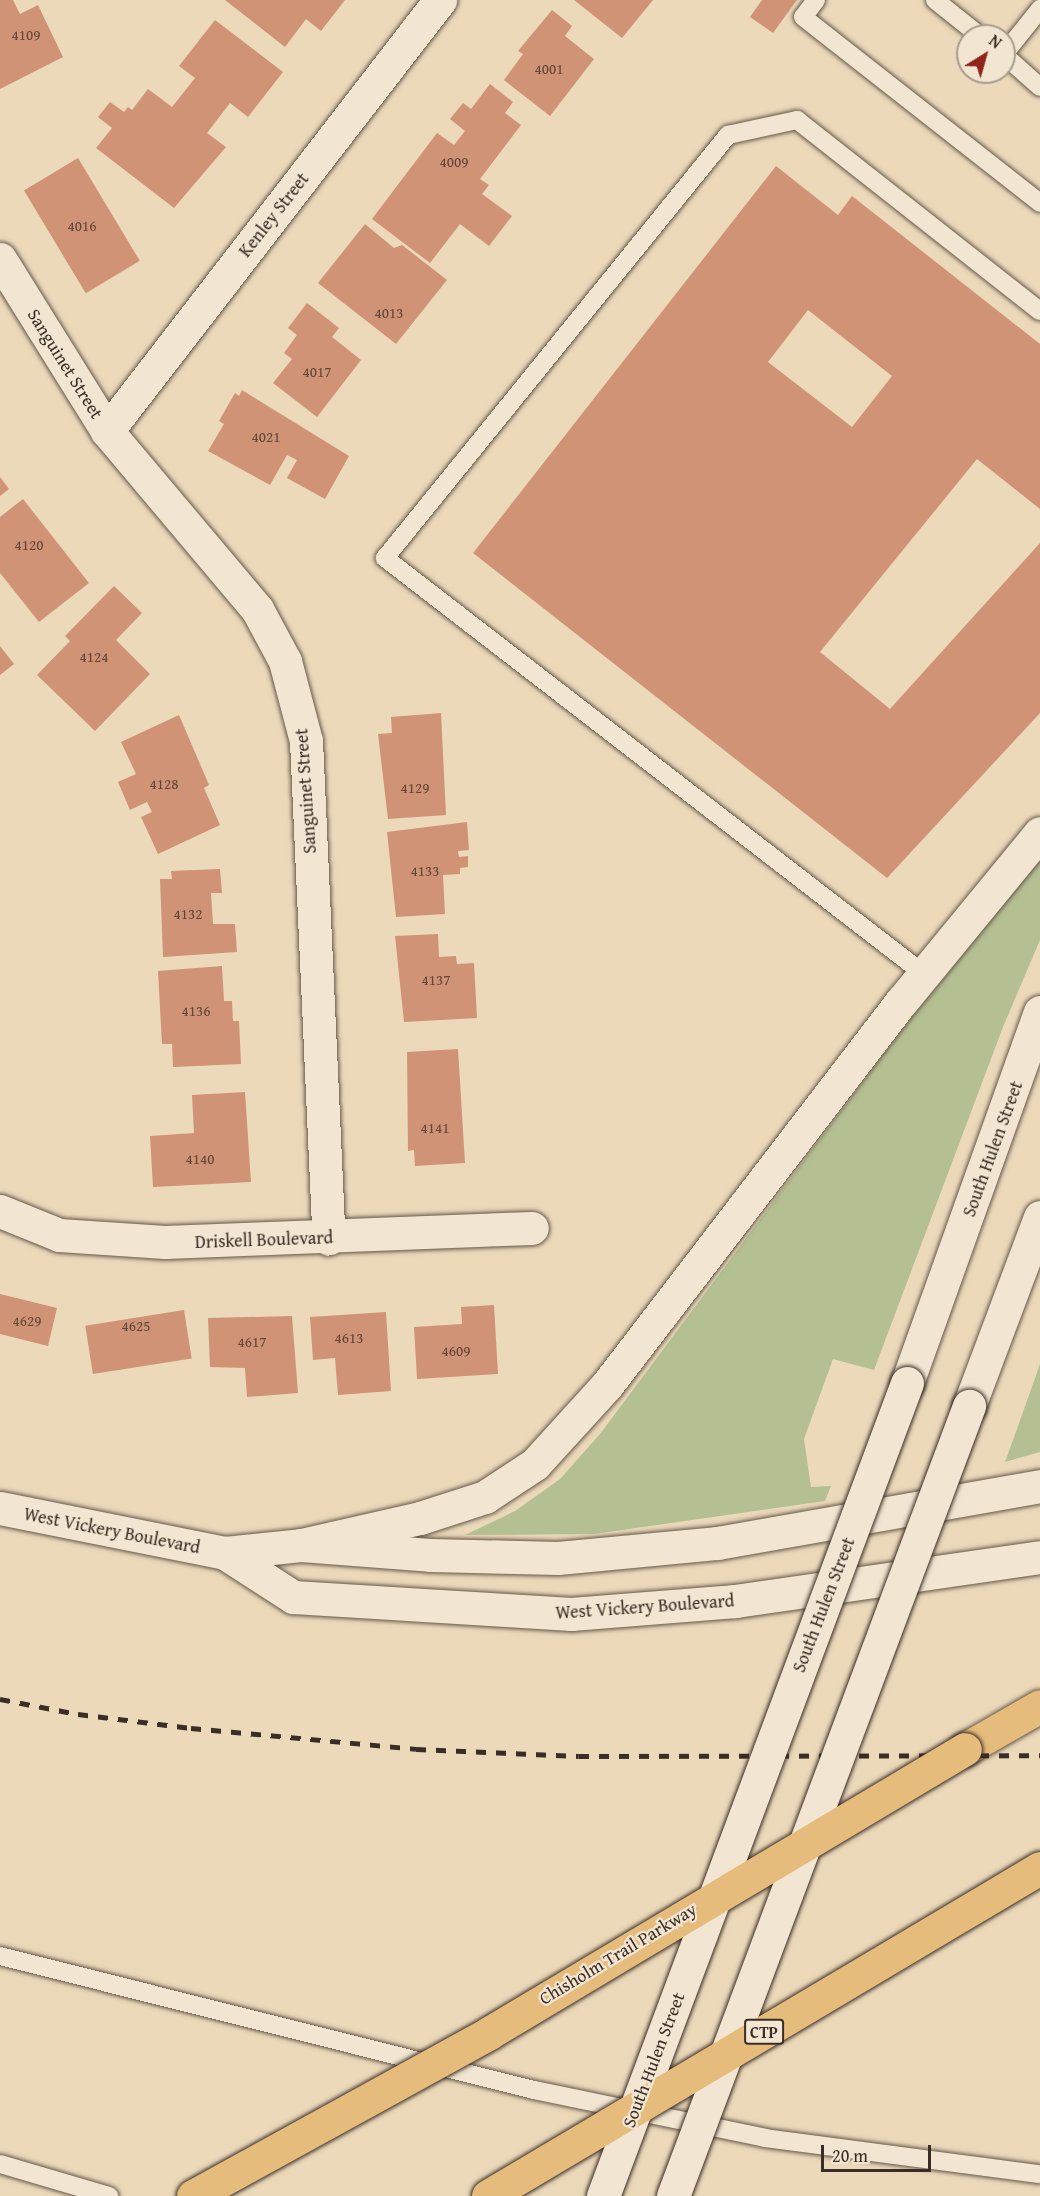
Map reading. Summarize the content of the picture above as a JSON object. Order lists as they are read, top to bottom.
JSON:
{
  "streets": {
    "highway": ["Chisholm Trail Parkway", "CTP"],
    "main road": [
      "Kenley Street",
      "Sanguinet Street",
      "South Hulen Street",
      "Driskell Boulevard",
      "West Vickery Boulevard"
    ]
  },
  "crossings": [
    ["Kenley Street", "Sanguinet Street"],
    ["Sanguinet Street", "Driskell Boulevard"]
  ],
  "house_numbers": [
    "4109",
    "4001",
    "4009",
    "4016",
    "4013",
    "4017",
    "4021",
    "4120",
    "4124",
    "4128",
    "4129",
    "4133",
    "4132",
    "4137",
    "4136",
    "4141",
    "4140",
    "4629",
    "4625",
    "4613",
    "4617",
    "4609"
  ],
  "scale_bar": "20 m",
  "north": "top right"
}
